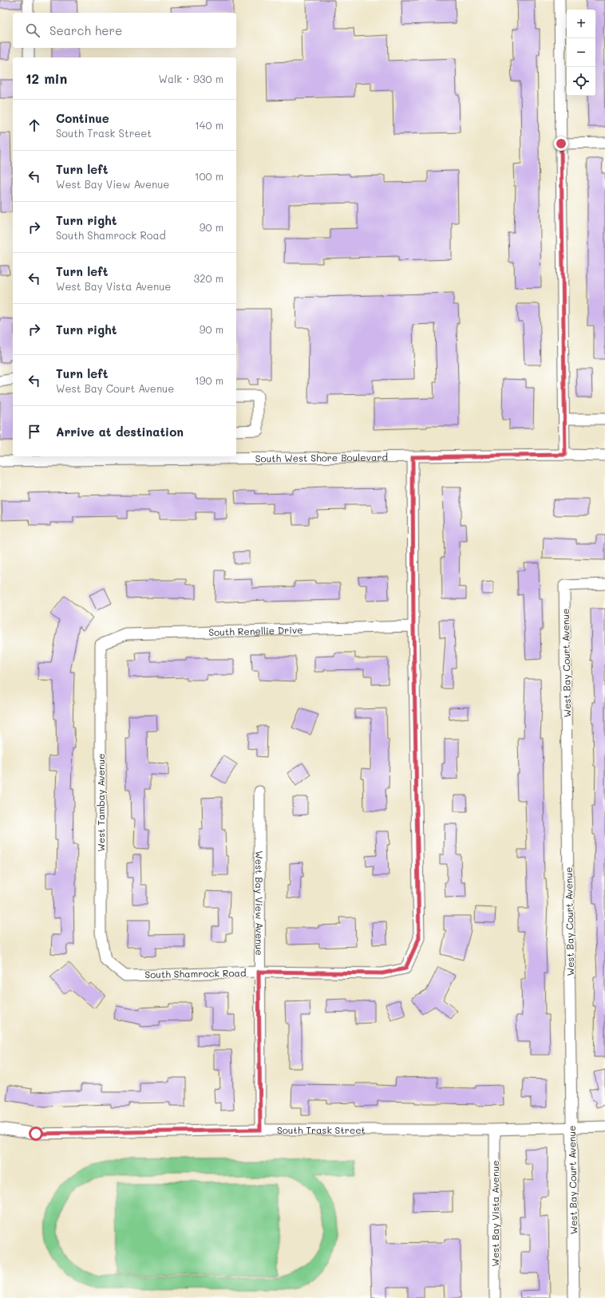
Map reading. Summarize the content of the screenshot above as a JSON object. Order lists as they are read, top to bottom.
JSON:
{
  "streets": {
    "street": [
      "South West Shore Boulevard",
      "South Renellie Drive",
      "West Bay Court Avenue",
      "West Tambay Avenue",
      "West Bay View Avenue",
      "South Shamrock Road",
      "South Trask Street",
      "West Bay Vista Avenue"
    ]
  },
  "crossings": [
    ["South Renellie Drive", "West Tambay Avenue"],
    ["South Renellie Drive", "South Shamrock Road"],
    ["West Bay Court Avenue", "South Trask Street"],
    ["West Tambay Avenue", "South Shamrock Road"],
    ["West Bay View Avenue", "South Shamrock Road"],
    ["West Bay View Avenue", "South Trask Street"],
    ["South Trask Street", "West Bay Vista Avenue"]
  ],
  "page": {
    "map_buttons": ["+", "−"],
    "search": "Search here",
    "heading": ["12 min", "Walk · 930 m"],
    "list": [
      ["Continue", "South Trask Street", "140 m"],
      ["Turn left", "West Bay View Avenue", "100 m"],
      ["Turn right", "South Shamrock Road", "90 m"],
      ["Turn left", "West Bay Vista Avenue", "320 m"],
      ["Turn right", "90 m"],
      ["Turn left", "West Bay Court Avenue", "190 m"],
      "Arrive at destination"
    ]
  }
}
